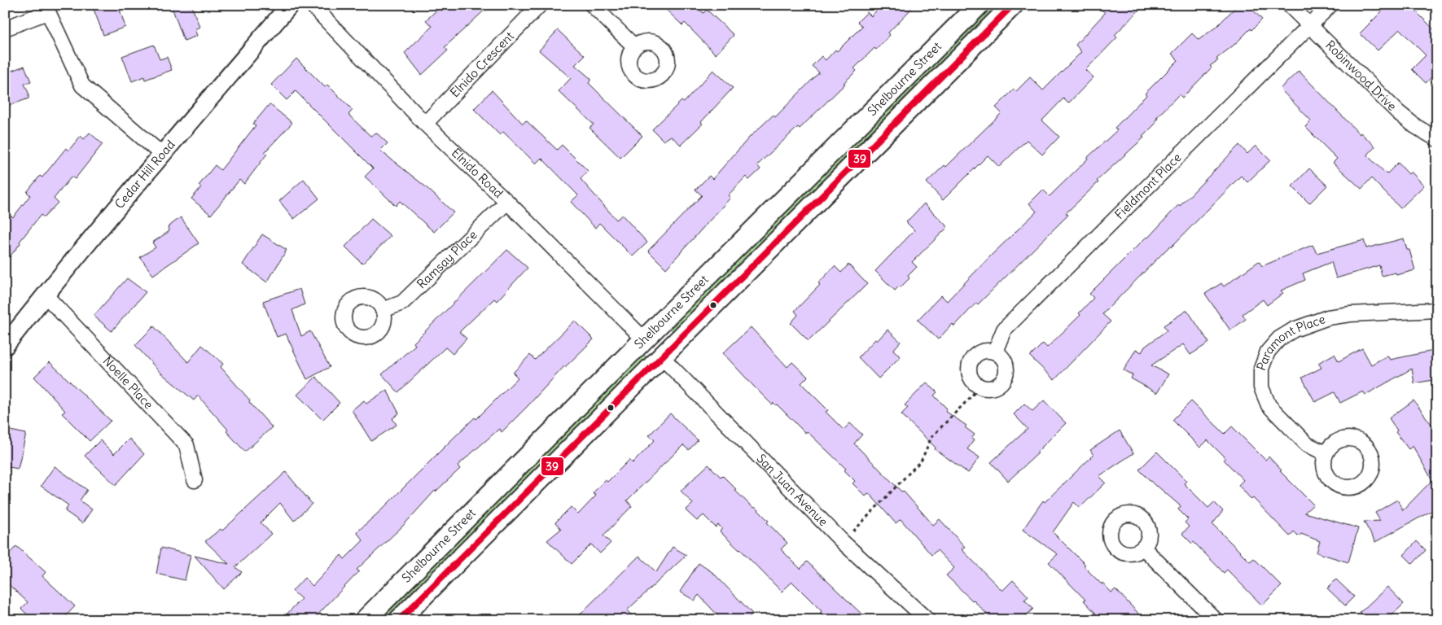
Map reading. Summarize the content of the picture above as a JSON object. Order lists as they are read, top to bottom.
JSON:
{
  "streets": {
    "main road": ["Shelbourne Street"],
    "street": [
      "Elnido Crescent",
      "Robinwood Drive",
      "Elnido Road",
      "Cedar Hill Road",
      "Fieldmont Place",
      "Ramsay Place",
      "Paramont Place",
      "Noelle Place",
      "San Juan Avenue"
    ]
  },
  "crossings": [
    ["Elnido Crescent", "Elnido Road"],
    ["Robinwood Drive", "Fieldmont Place"],
    ["Shelbourne Street", "Elnido Road"],
    ["Shelbourne Street", "San Juan Avenue"],
    ["Elnido Road", "Ramsay Place"],
    ["Cedar Hill Road", "Noelle Place"]
  ],
  "lines": ["transit line 39"]
}
